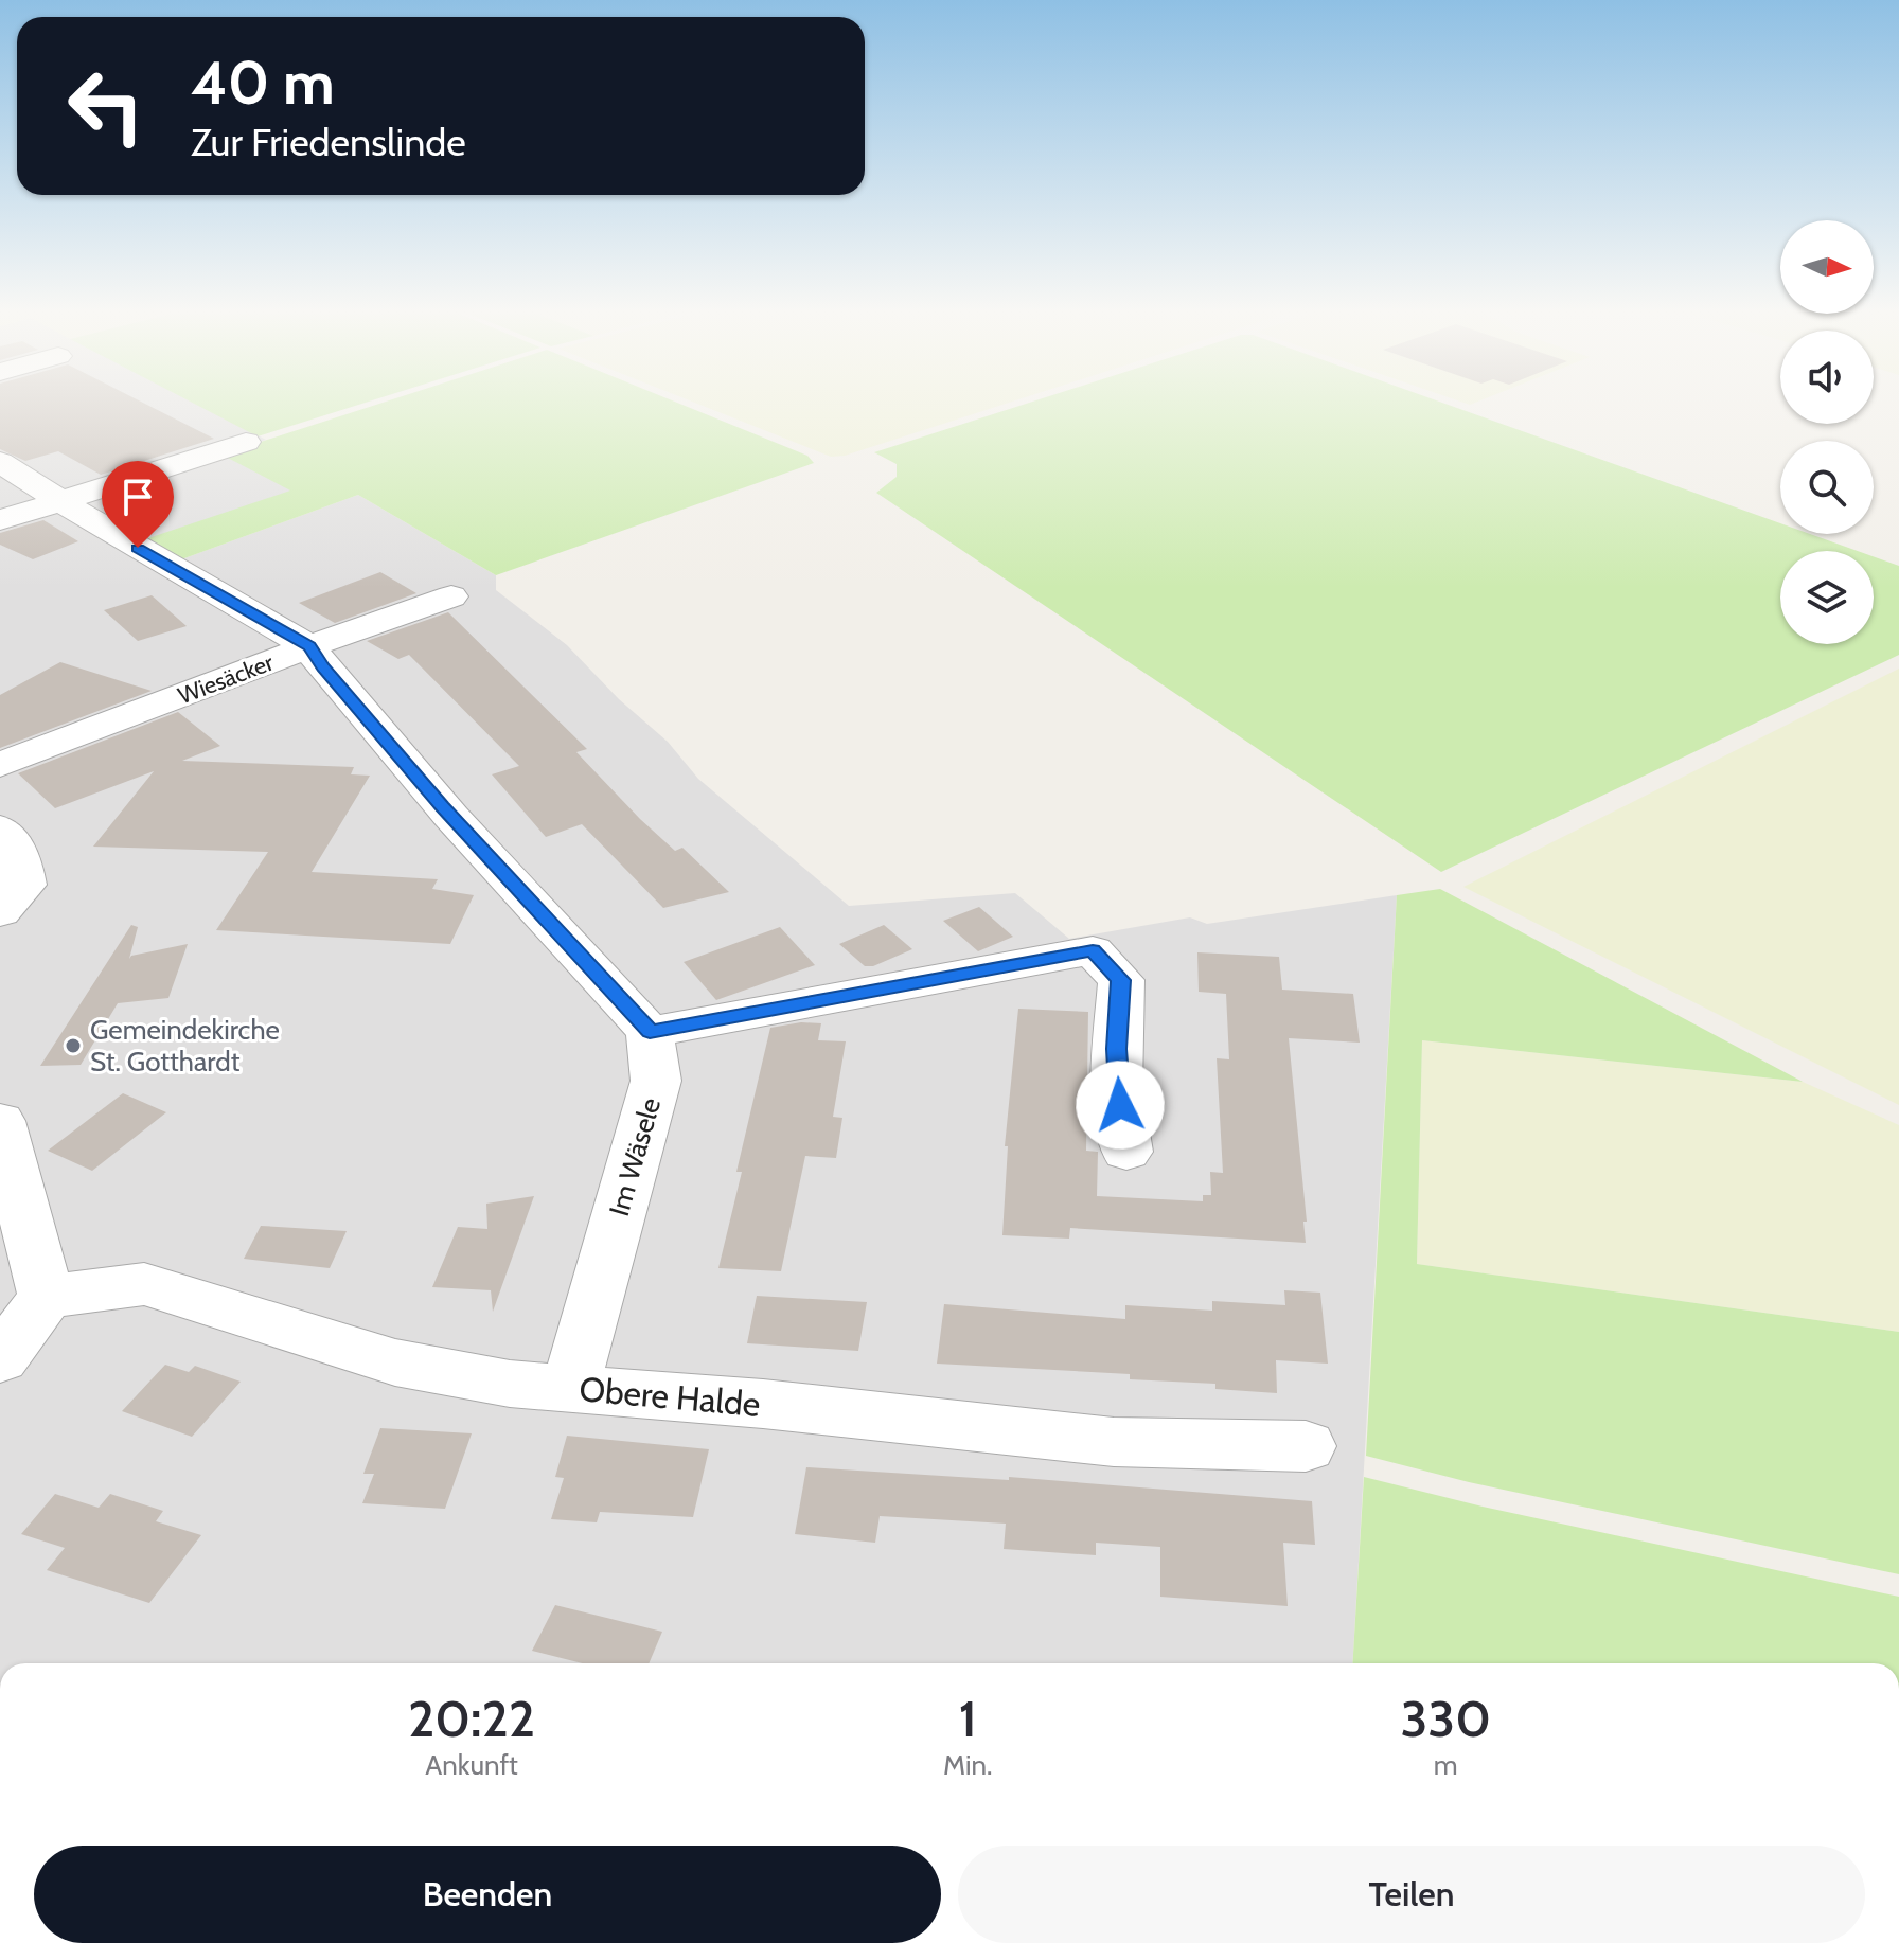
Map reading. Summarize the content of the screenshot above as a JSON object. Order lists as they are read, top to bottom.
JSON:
{
  "streets": {
    "street": ["Wiesäcker", "Im Wäsele", "Obere Halde"]
  },
  "crossings": [
    ["Im Wäsele", "Obere Halde"]
  ],
  "places": ["Gemeindekirche St. Gotthardt"],
  "north": "right",
  "page": {
    "turn": ["40 m", "Zur Friedenslinde"],
    "eta": [
      "20:22",
      "Ankunft",
      "1",
      "Min.",
      "330",
      "m"
    ],
    "buttons": ["Beenden", "Teilen"]
  }
}
